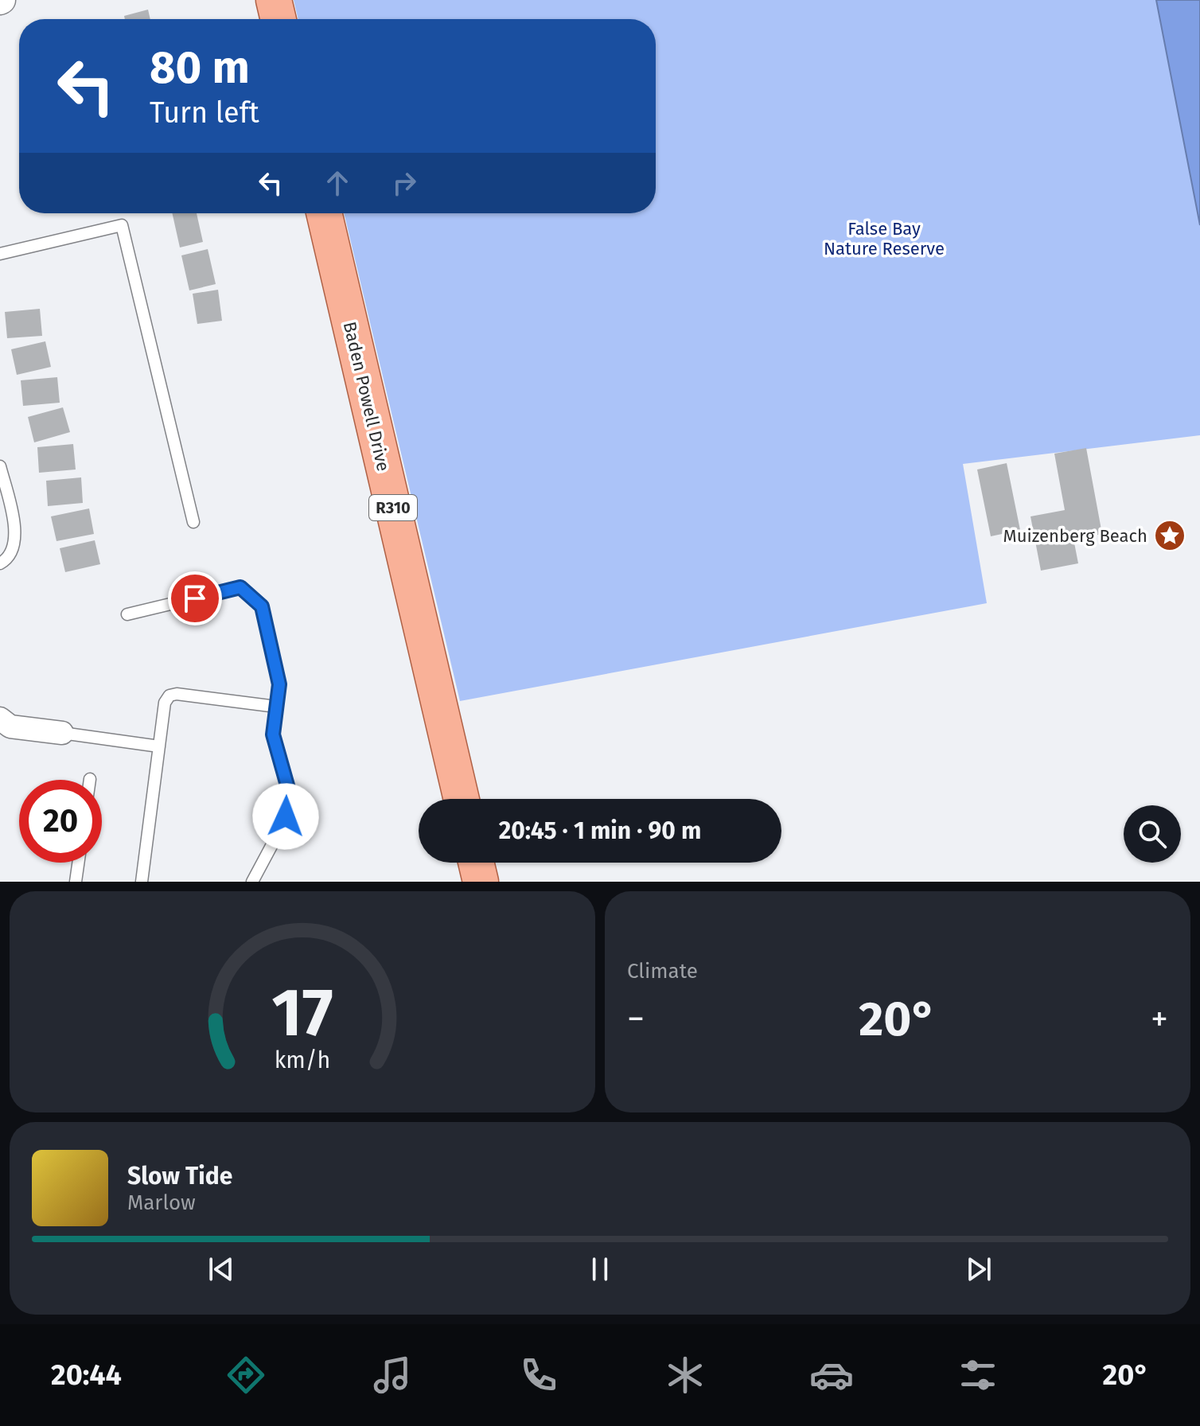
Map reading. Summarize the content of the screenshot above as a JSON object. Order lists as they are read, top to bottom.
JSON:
{
  "streets": {
    "main road": ["Baden Powell Drive", "R310"]
  },
  "parks": ["False Bay Nature Reserve"],
  "places": {
    "place": ["Muizenberg Beach"]
  },
  "page": {
    "turn": ["80 m", "Turn left"],
    "limit": "20",
    "trip": "20:45 · 1 min · 90 m",
    "tile": "Climate",
    "heat": ["−", "20°", "+"],
    "song": ["Slow Tide", "Marlow"],
    "tabs": ["20:44", "20°"],
    "gauge": ["17", "km/h"]
  }
}
